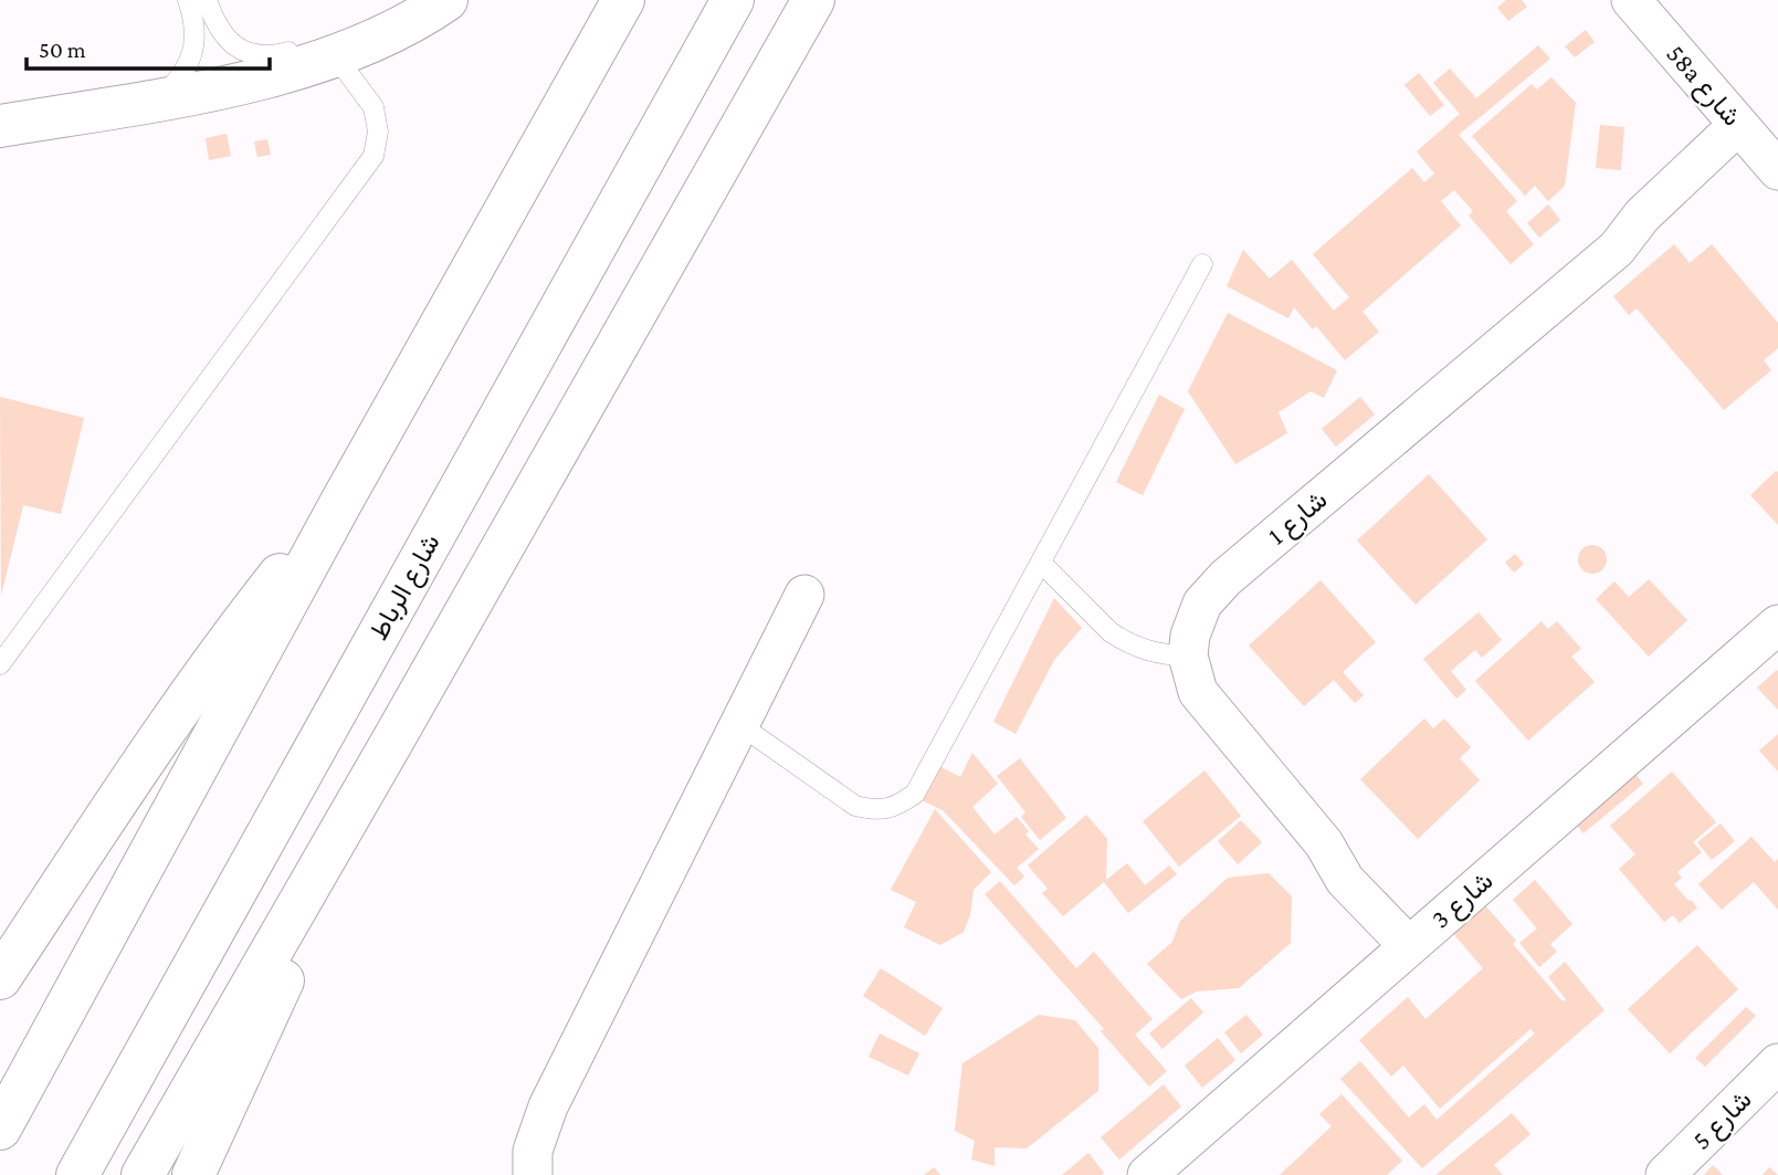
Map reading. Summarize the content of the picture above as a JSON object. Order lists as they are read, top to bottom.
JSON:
{
  "streets": {
    "highway": ["شارع الرباط"],
    "street": [
      "58a شارع",
      "شارع 1",
      "شارع 3",
      "شارع 5"
    ]
  },
  "crossings": [
    ["58a شارع", "شارع 1"],
    ["شارع 1", "شارع 3"]
  ],
  "scale_bar": "50 m"
}
